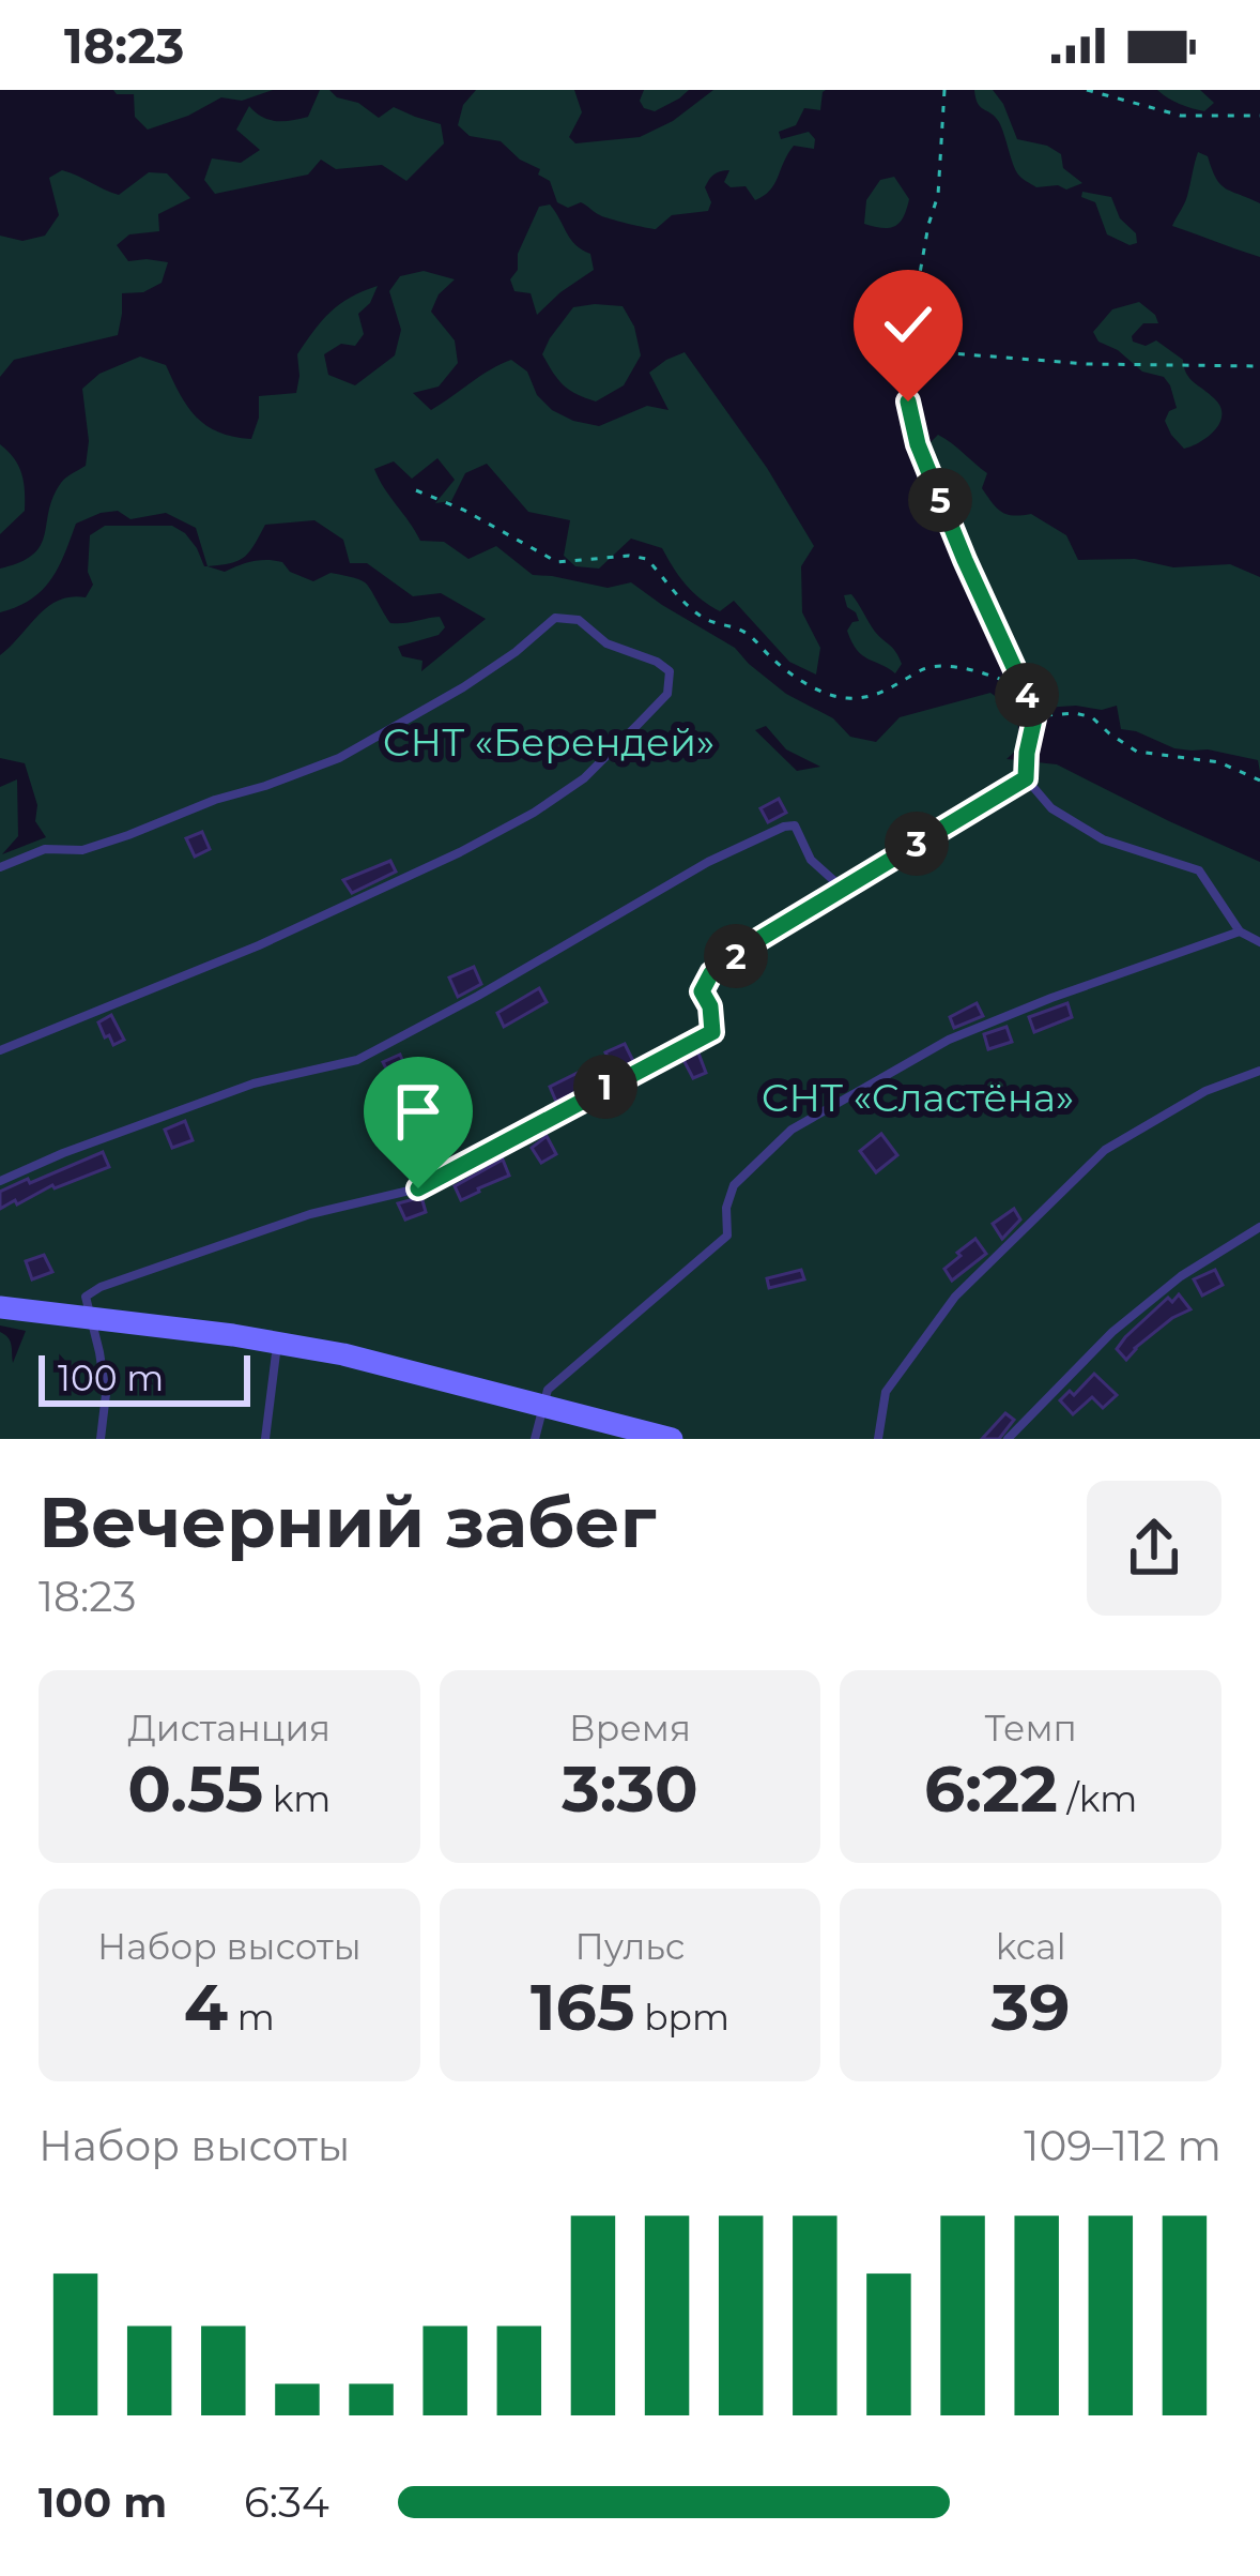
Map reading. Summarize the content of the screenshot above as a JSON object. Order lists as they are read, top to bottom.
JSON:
{
  "parks": ["СНТ «Берендей»", "СНТ «Сластёна»"],
  "scale_bar": "100 m",
  "page": {
    "status": "18:23",
    "pins": [
      "5",
      "4",
      "3",
      "2",
      "1"
    ],
    "scale": "100 m",
    "heading": ["Вечерний забег", "18:23"],
    "stats": [
      ["Дистанция", "0.55 km"],
      ["Время", "3:30"],
      ["Темп", "6:22 /km"],
      ["Набор высоты", "4 m"],
      ["Пульс", "165 bpm"],
      ["kcal", "39"]
    ],
    "chart": ["Набор высоты", "109–112 m"],
    "list": [
      {
        "name": "100 m",
        "note": "6:34"
      }
    ]
  }
}
